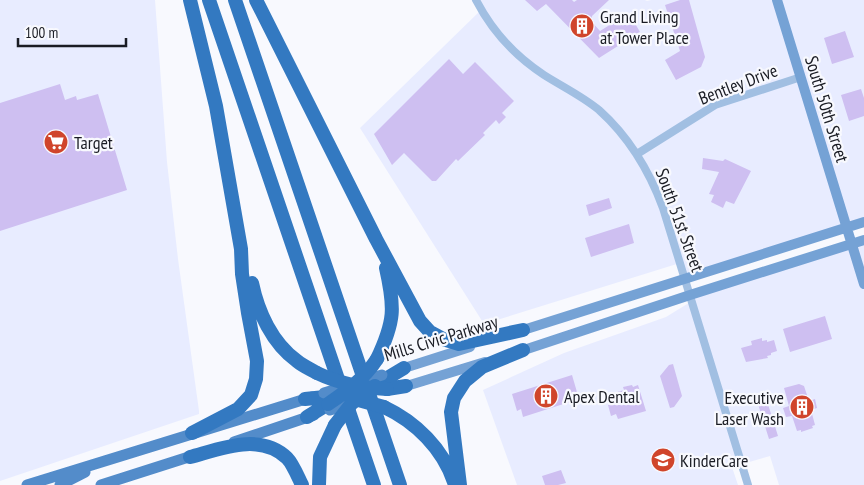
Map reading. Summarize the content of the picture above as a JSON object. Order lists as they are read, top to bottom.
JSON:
{
  "streets": {
    "main road": ["South 50th Street", "Mills Civic Parkway"],
    "street": ["Bentley Drive", "South 51st Street"]
  },
  "crossings": [
    ["Bentley Drive", "South 50th Street"],
    ["Bentley Drive", "South 51st Street"],
    ["South 50th Street", "Mills Civic Parkway"],
    ["South 51st Street", "Mills Civic Parkway"]
  ],
  "places": {
    "building": ["Grand Living at Tower Place", "Apex Dental", "Executive Laser Wash"],
    "supermarket": ["Target"],
    "school or university": ["KinderCare"]
  },
  "scale_bar": "100 m"
}
